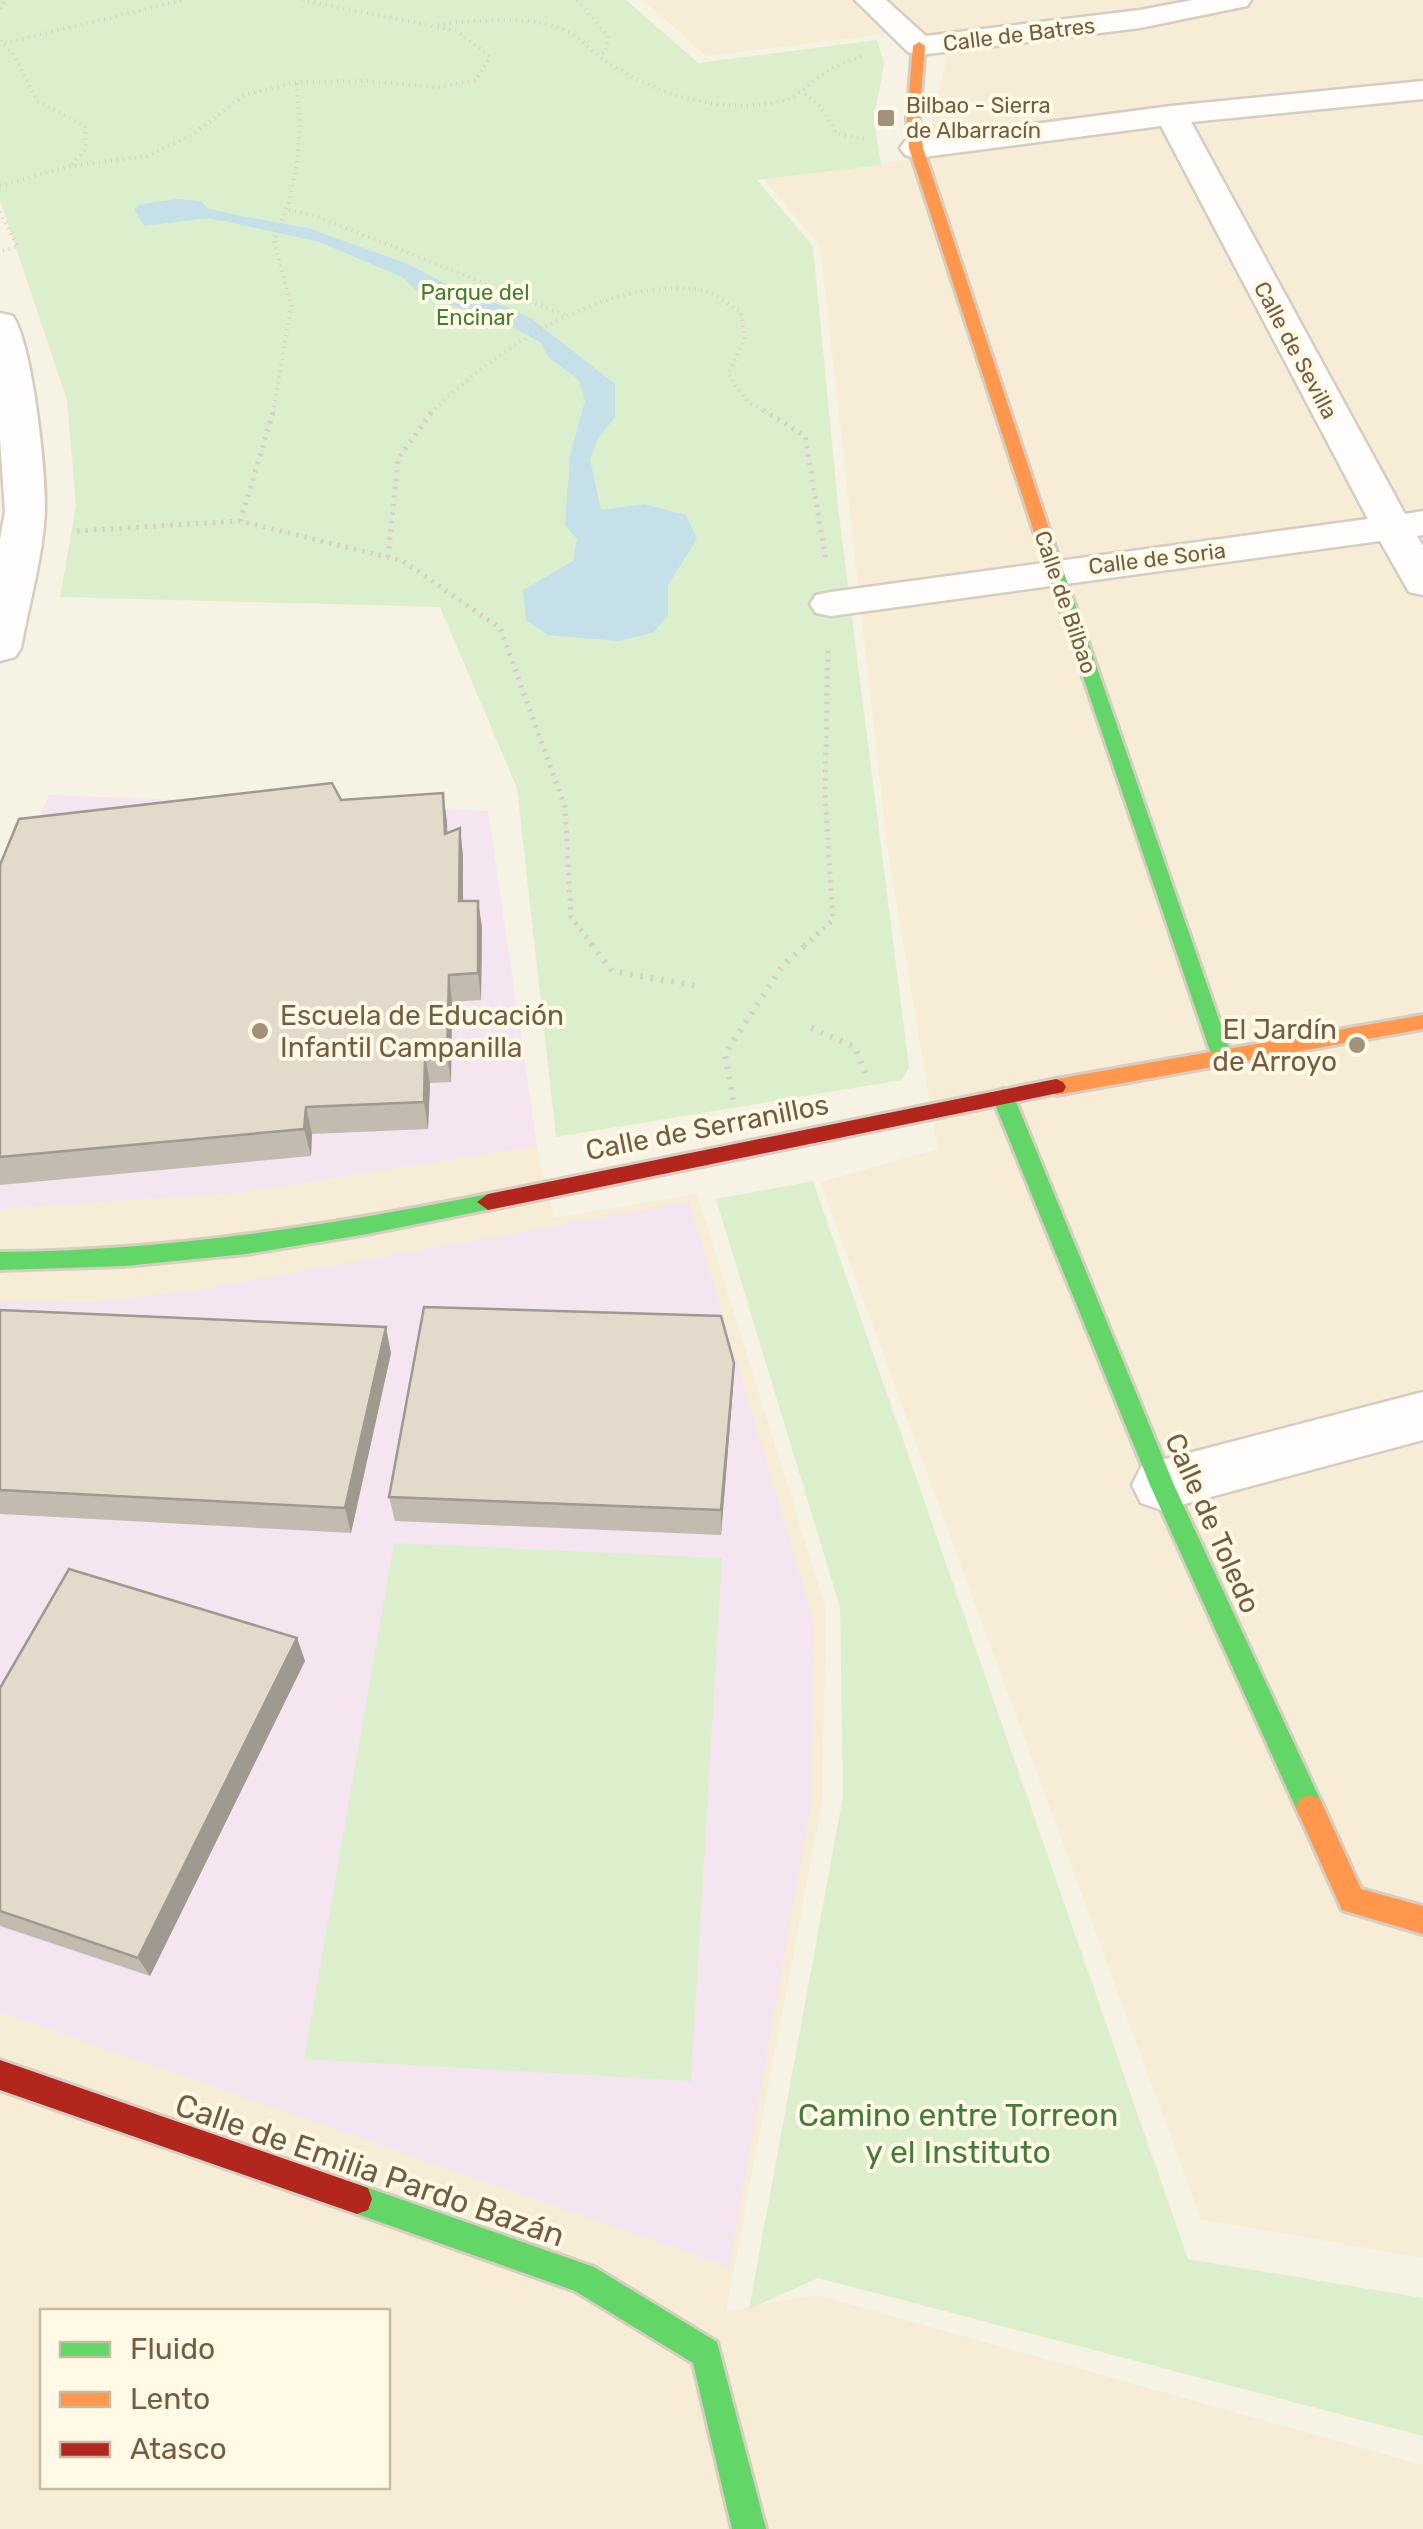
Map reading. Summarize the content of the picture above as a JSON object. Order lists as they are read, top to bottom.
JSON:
{
  "streets": {
    "street": [
      "Calle de Batres",
      "Calle de Sevilla",
      "Calle de Soria",
      "Calle de Bilbao",
      "Calle de Serranillos",
      "Calle de Toledo",
      "Calle de Emilia Pardo Bazán"
    ]
  },
  "crossings": [
    ["Calle de Batres", "Calle de Bilbao"],
    ["Calle de Sevilla", "Calle de Soria"],
    ["Calle de Soria", "Calle de Bilbao"],
    ["Calle de Bilbao", "Calle de Serranillos"],
    ["Calle de Serranillos", "Calle de Toledo"]
  ],
  "parks": ["Parque del Encinar", "Camino entre Torreon y el Instituto"],
  "places": {
    "transit": ["Bilbao - Sierra de Albarracín"],
    "other": ["Escuela de Educación Infantil Campanilla", "El Jardín de Arroyo"]
  },
  "legend": ["Fluido", "Lento", "Atasco"]
}
